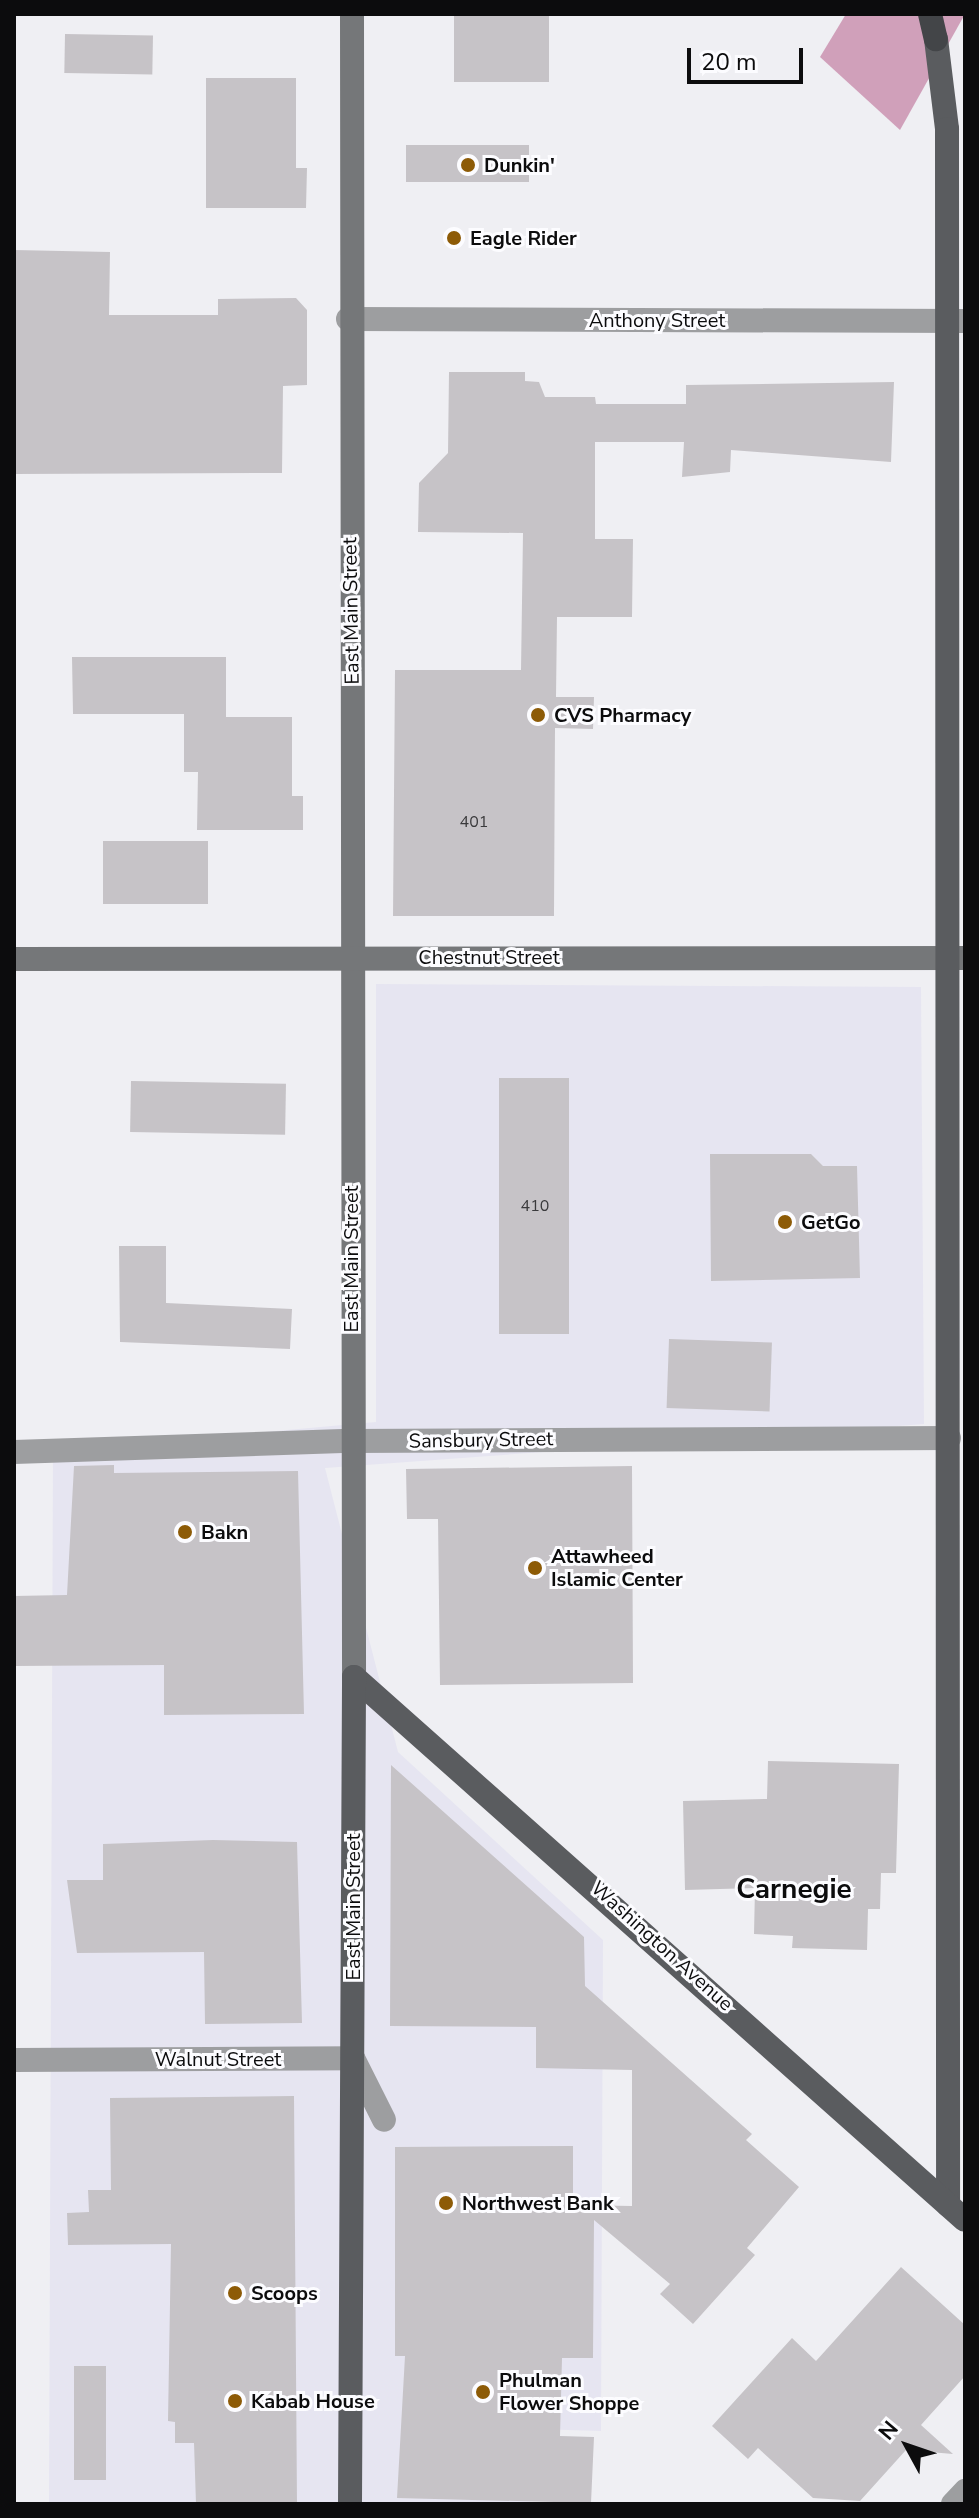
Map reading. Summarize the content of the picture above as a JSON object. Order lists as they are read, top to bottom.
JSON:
{
  "streets": {
    "main road": ["East Main Street", "Chestnut Street", "Washington Avenue"],
    "street": ["Anthony Street", "Sansbury Street", "Walnut Street"]
  },
  "crossings": [
    ["Anthony Street", "East Main Street"],
    ["East Main Street", "Chestnut Street"],
    ["East Main Street", "Sansbury Street"],
    ["East Main Street", "Washington Avenue"],
    ["East Main Street", "Walnut Street"]
  ],
  "districts": ["Carnegie"],
  "places": [
    "Dunkin'",
    "Eagle Rider",
    "CVS Pharmacy",
    "GetGo",
    "Bakn",
    "Attawheed Islamic Center",
    "Northwest Bank",
    "Scoops",
    "Phulman Flower Shoppe",
    "Kabab House"
  ],
  "house_numbers": ["401", "410"],
  "scale_bar": "20 m",
  "north": "top left"
}
